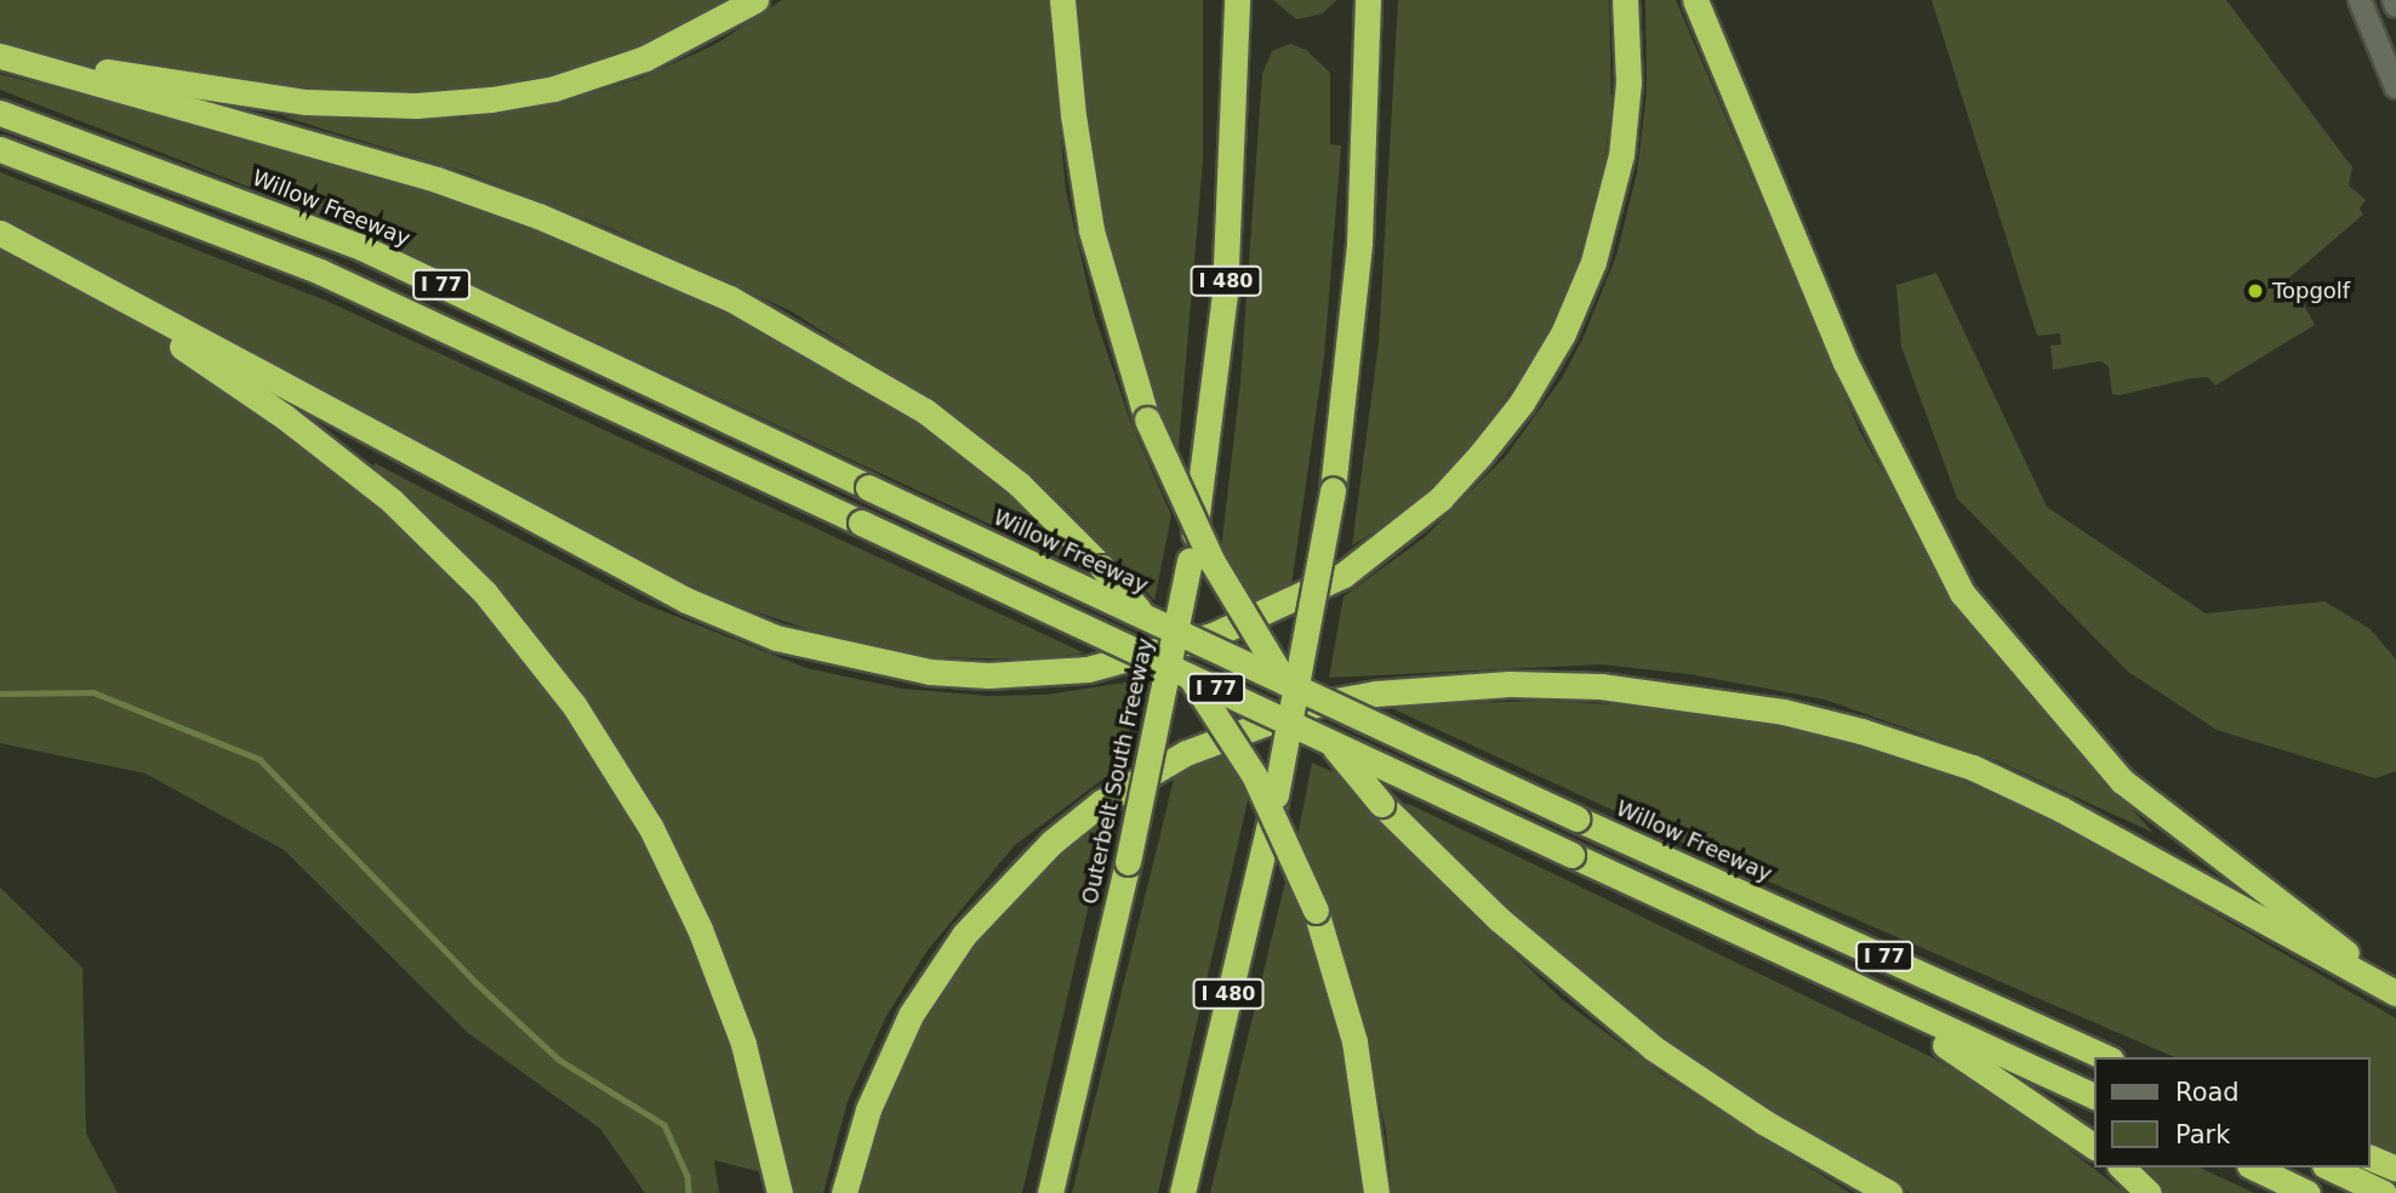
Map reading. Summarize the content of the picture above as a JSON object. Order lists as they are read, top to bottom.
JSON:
{
  "streets": {
    "highway": [
      "Willow Freeway",
      "I 480",
      "I 77",
      "Outerbelt South Freeway"
    ]
  },
  "places": ["Topgolf"],
  "legend": ["Road", "Park"]
}
